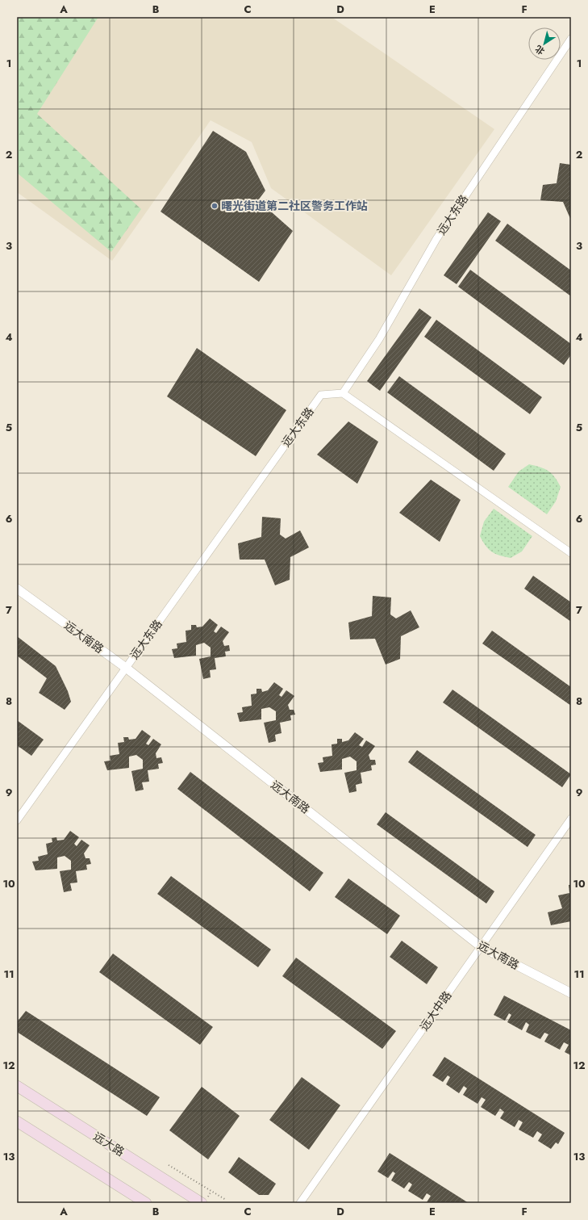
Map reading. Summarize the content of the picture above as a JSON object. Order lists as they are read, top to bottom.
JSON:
{
  "streets": {
    "main road": ["远大路"],
    "street": ["远大东路", "远大南路", "远大中路"]
  },
  "crossings": [
    ["远大东路", "远大南路"],
    ["远大南路", "远大中路"]
  ],
  "places": ["曙光街道第二社区警务工作站"],
  "north": "bottom left",
  "grid": {
    "columns": [
      "A",
      "B",
      "C",
      "D",
      "E",
      "F"
    ],
    "rows": [
      "1",
      "2",
      "3",
      "4",
      "5",
      "6",
      "7",
      "8",
      "9",
      "10",
      "11",
      "12",
      "13"
    ]
  }
}
